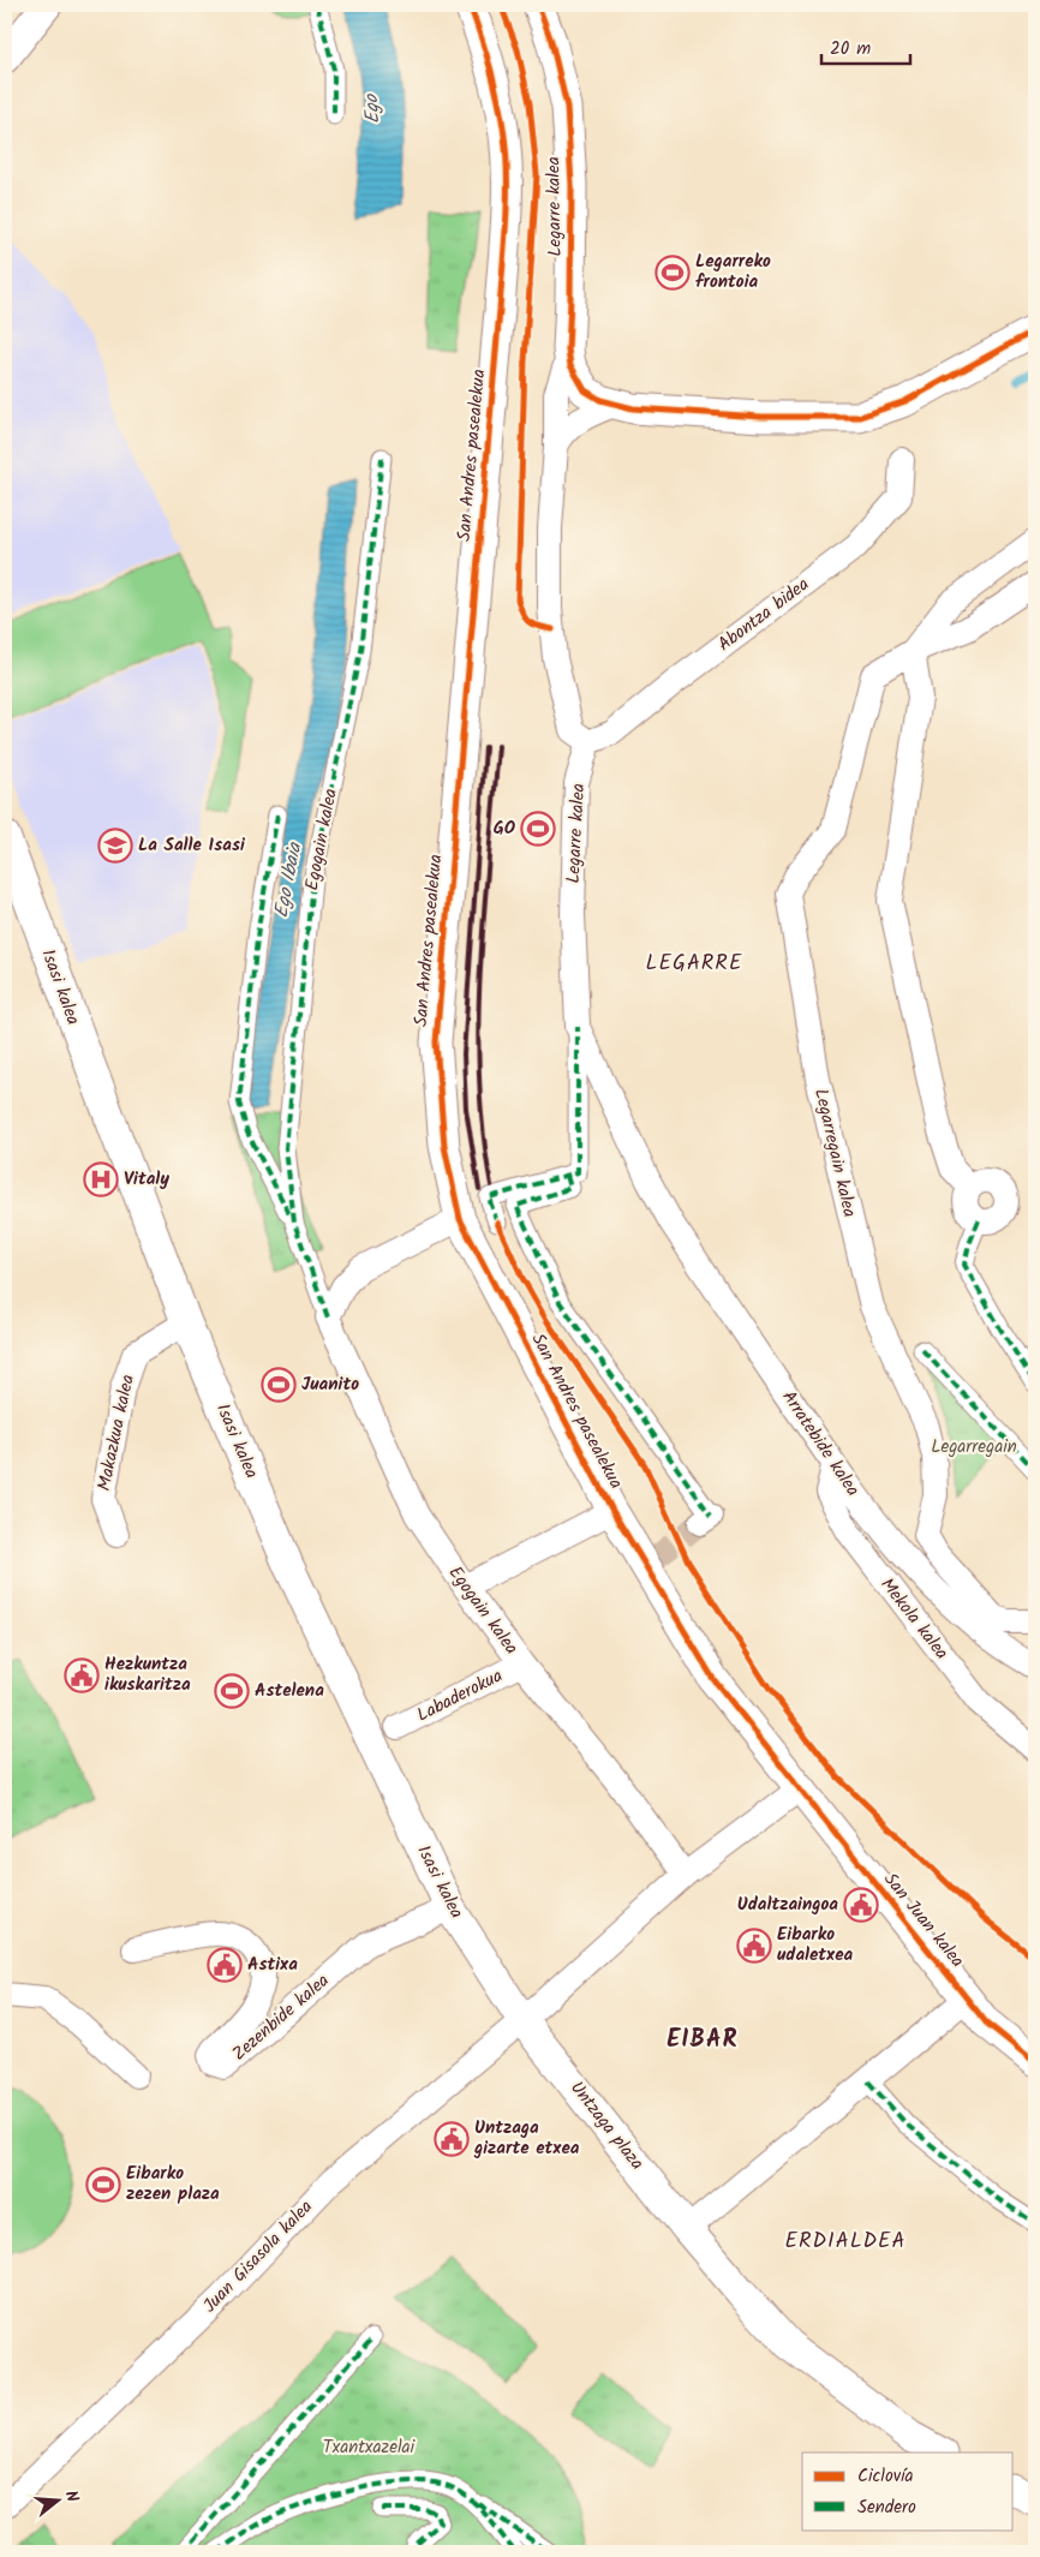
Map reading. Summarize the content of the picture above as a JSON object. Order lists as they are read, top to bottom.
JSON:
{
  "streets": {
    "street": [
      "Legarre kalea",
      "San Andres pasealekua",
      "Abontza bidea",
      "Egogain kalea",
      "Isasi kalea",
      "Legarregain kalea",
      "Makazkua kalea",
      "Arratebide kalea",
      "Mekola kalea",
      "Labaderokua",
      "San Juan kalea",
      "Zezenbide kalea",
      "Untzaga plaza",
      "Juan Gisasola kalea"
    ]
  },
  "crossings": [
    ["Legarre kalea", "Abontza bidea"],
    ["Legarre kalea", "Arratebide kalea"],
    ["San Andres pasealekua", "Egogain kalea"],
    ["San Andres pasealekua", "San Juan kalea"],
    ["Egogain kalea", "Labaderokua"],
    ["Isasi kalea", "Makazkua kalea"],
    ["Isasi kalea", "Zezenbide kalea"],
    ["Isasi kalea", "Untzaga plaza"],
    ["Isasi kalea", "Juan Gisasola kalea"],
    ["Arratebide kalea", "Mekola kalea"],
    ["Untzaga plaza", "Juan Gisasola kalea"]
  ],
  "districts": ["LEGARRE", "EIBAR", "ERDIALDEA"],
  "water": ["Ego", "Ego Ibaia"],
  "parks": ["Legarregain", "Txantxazelai"],
  "places": {
    "sports": [
      "Legarreko frontoia",
      "GO",
      "Juanito",
      "Astelena",
      "Eibarko zezen plaza"
    ],
    "school or university": ["La Salle Isasi"],
    "hospital": ["Vitaly"],
    "public building": [
      "Hezkuntza ikuskaritza",
      "Udaltzaingoa",
      "Eibarko udaletxea",
      "Astixa",
      "Untzaga gizarte etxea"
    ]
  },
  "legend": ["Ciclovía", "Sendero"],
  "scale_bar": "20 m",
  "north": "right"
}
